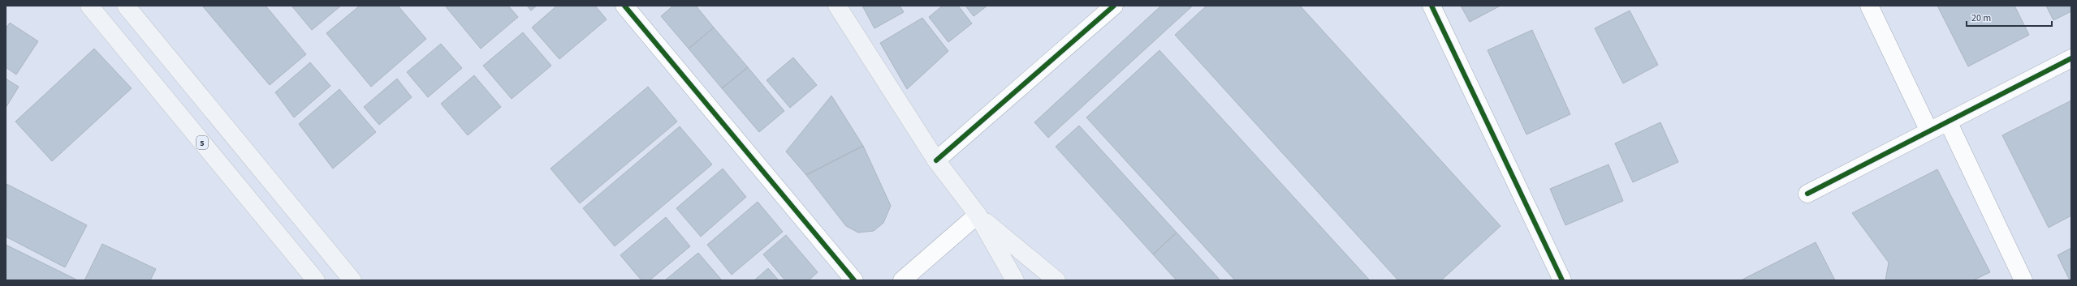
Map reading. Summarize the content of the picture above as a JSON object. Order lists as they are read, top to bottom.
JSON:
{
  "streets": {
    "main road": ["5"]
  },
  "scale_bar": "20 m"
}
